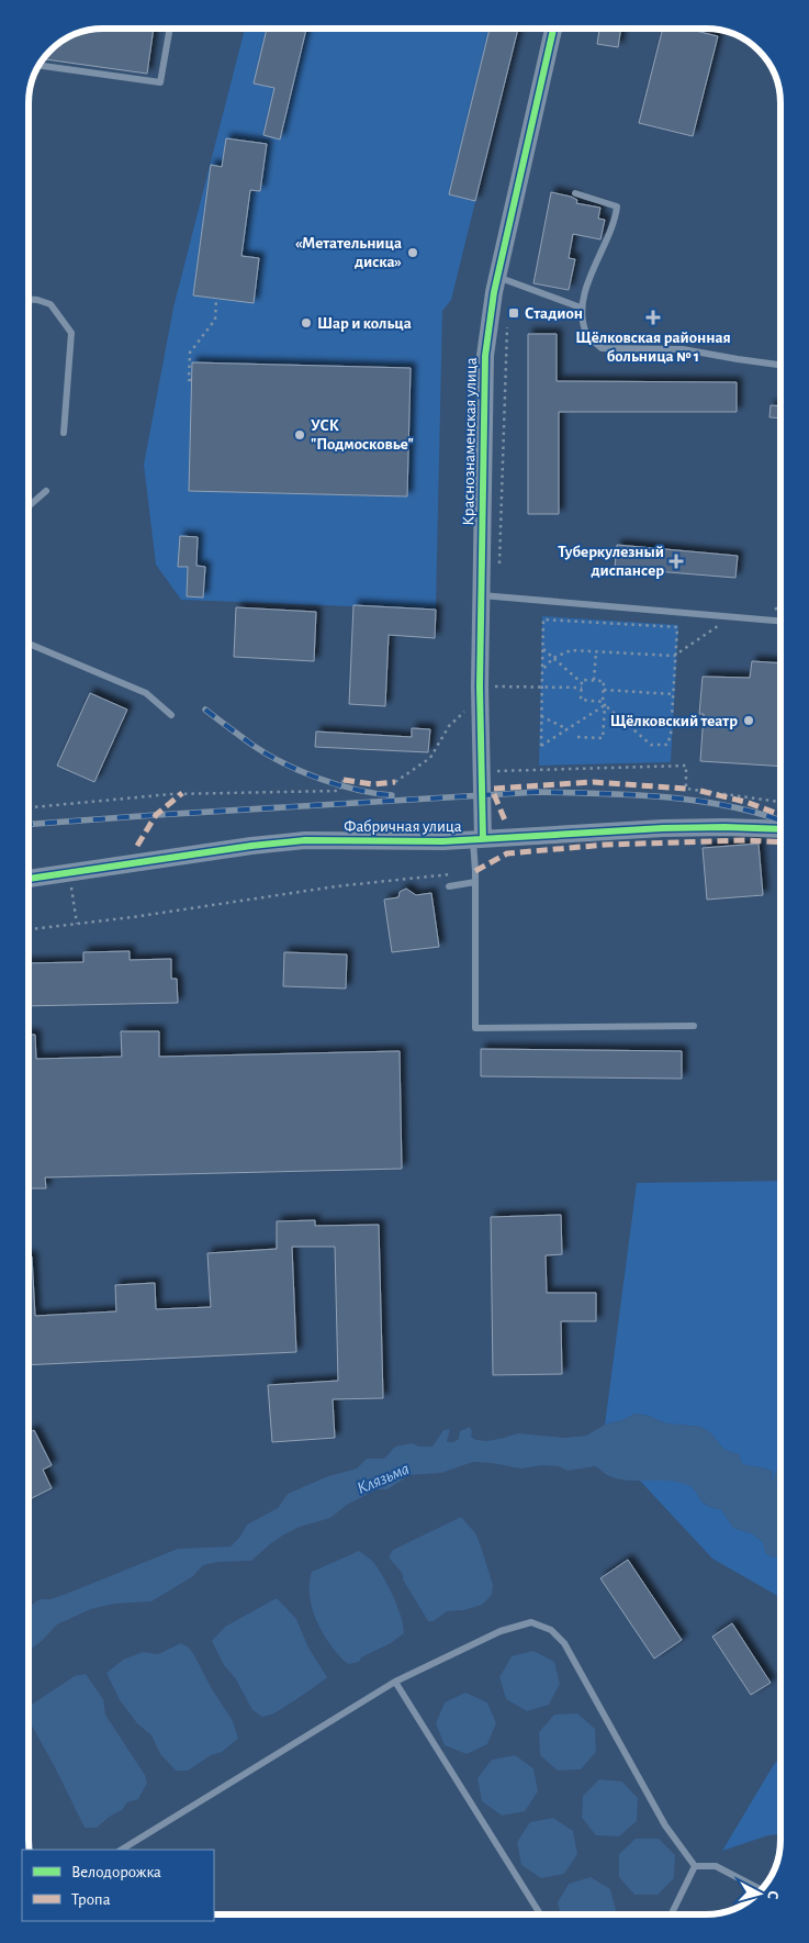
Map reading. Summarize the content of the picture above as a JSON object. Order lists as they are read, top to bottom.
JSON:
{
  "streets": {
    "street": ["Краснознаменская улица", "Фабричная улица"]
  },
  "crossings": [
    ["Краснознаменская улица", "Фабричная улица"]
  ],
  "water": ["Клязьма"],
  "places": {
    "other": [
      "«Метательница диска»",
      "Шар и кольца",
      "УСК \"Подмосковье\"",
      "Щёлковский театр"
    ],
    "transit": ["Стадион"],
    "health": ["Щёлковская районная больница № 1", "Туберкулезный диспансер"]
  },
  "legend": ["Велодорожка", "Тропа"],
  "north": "right"
}
